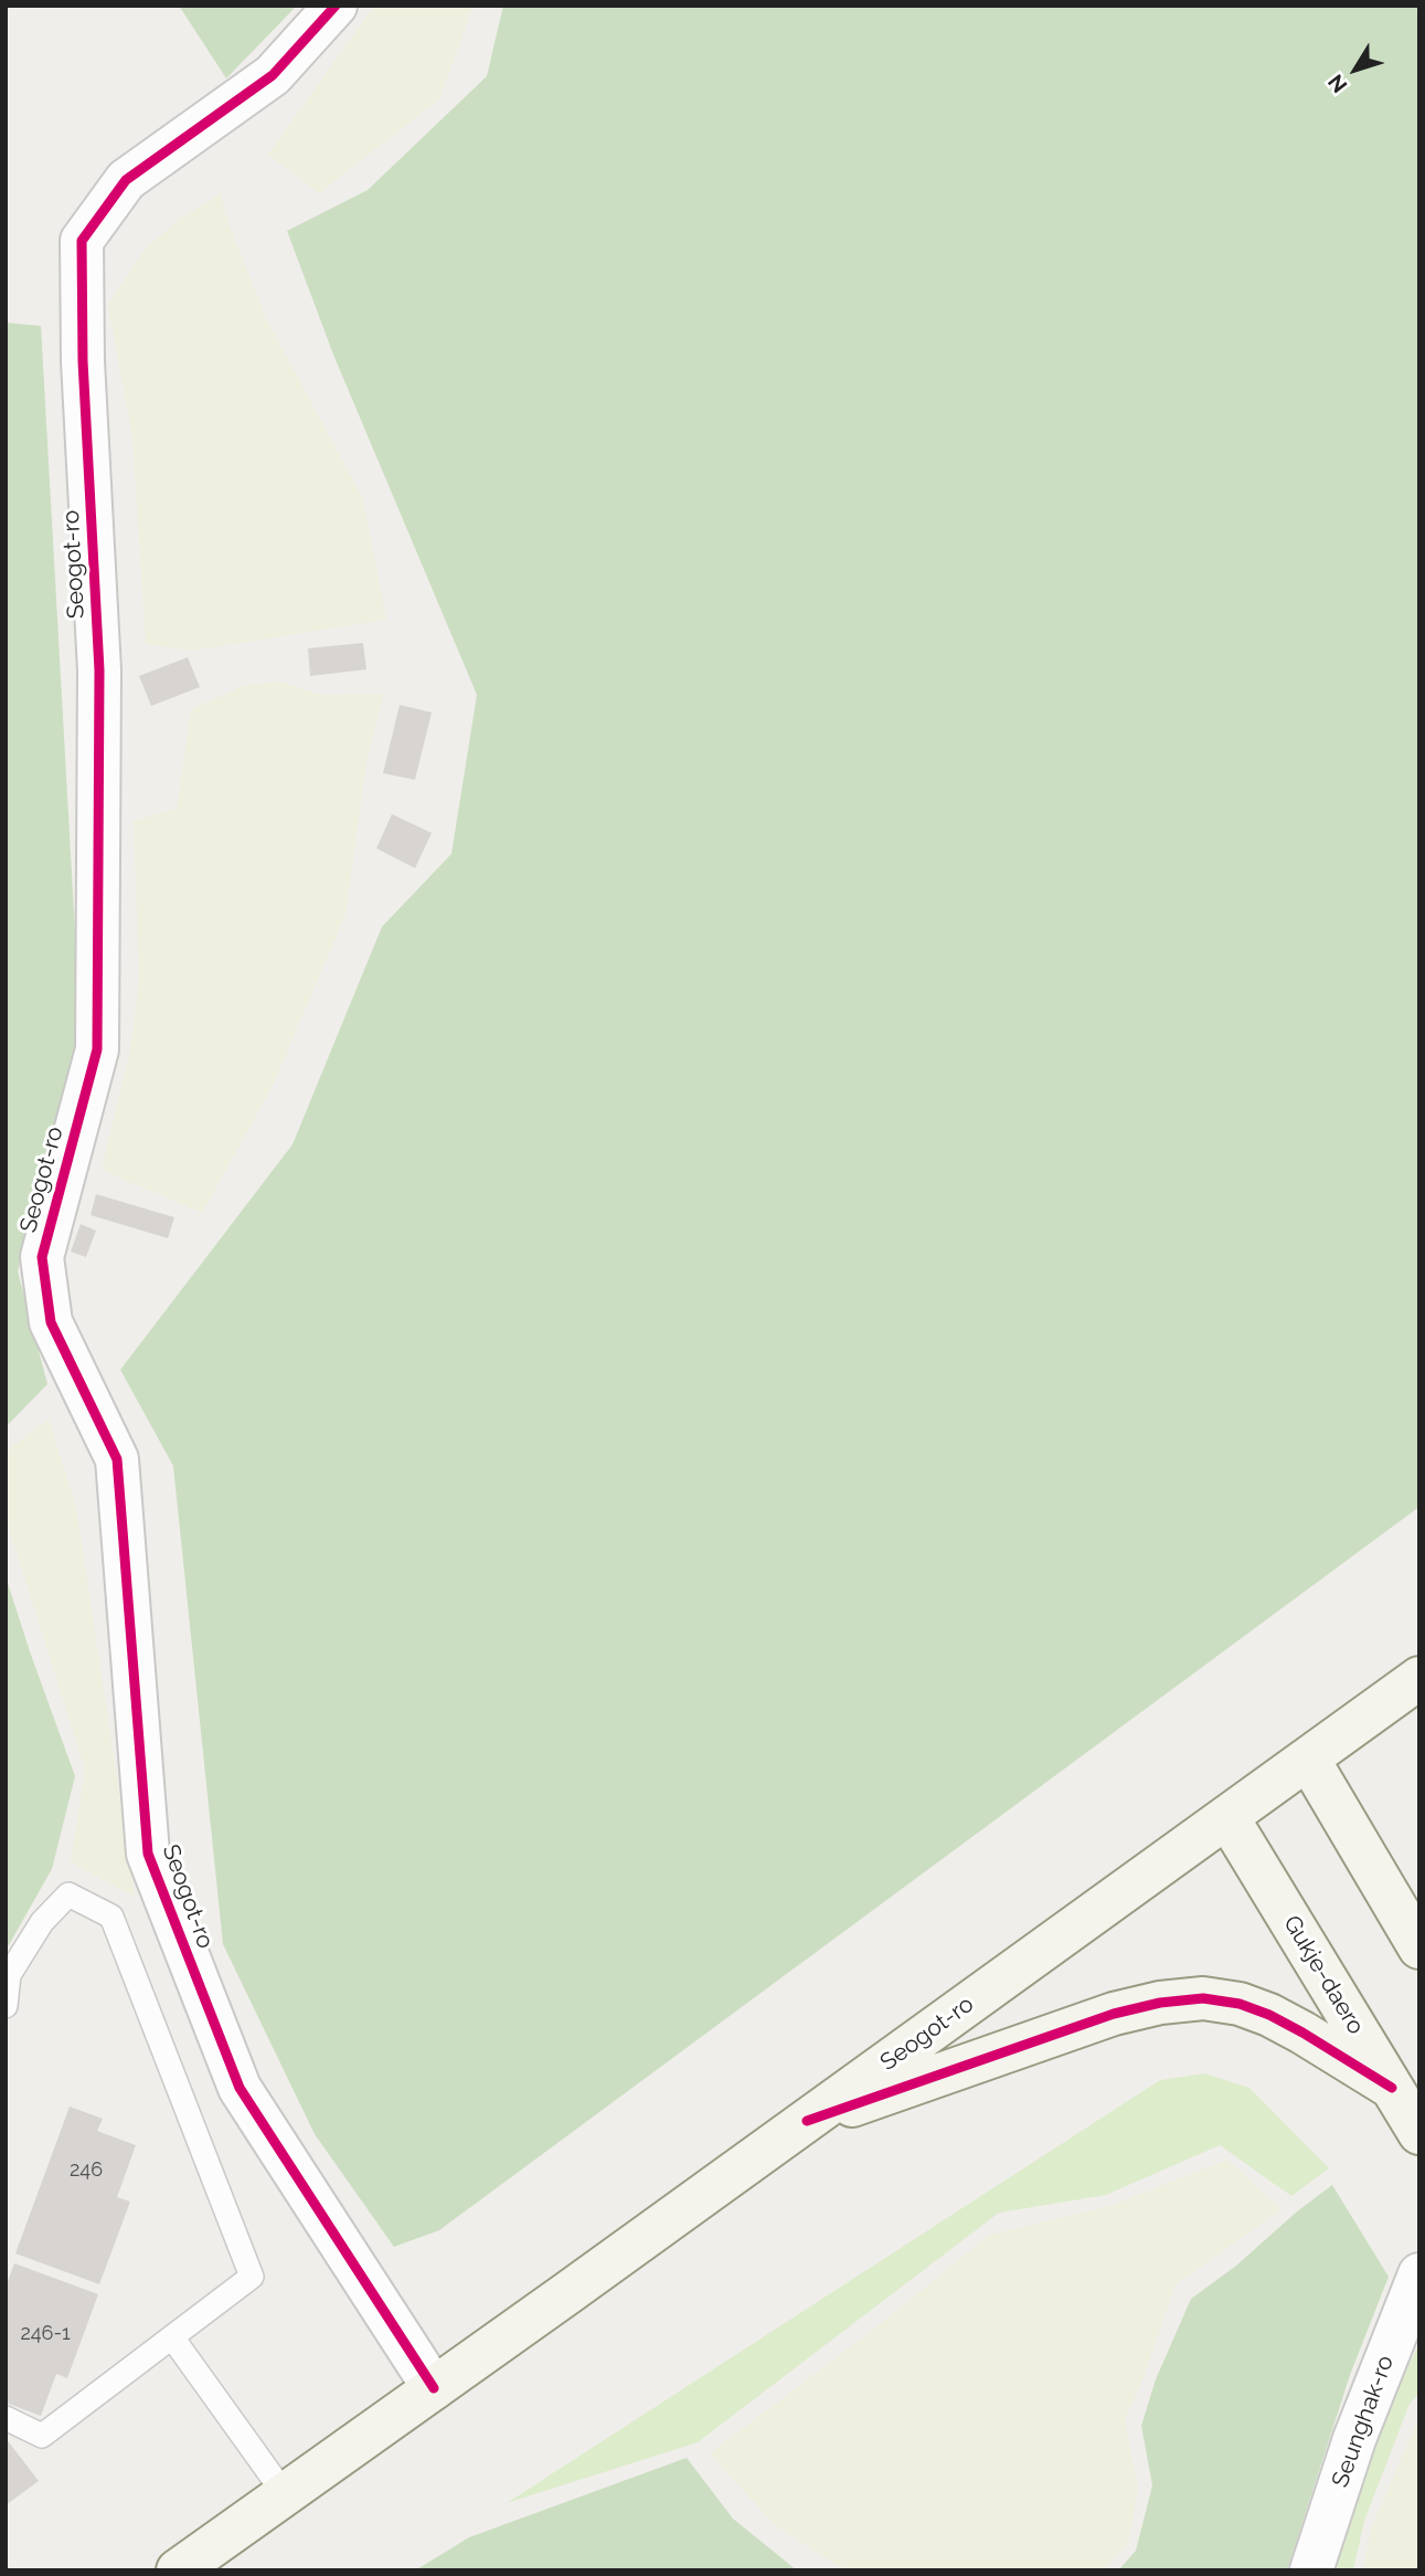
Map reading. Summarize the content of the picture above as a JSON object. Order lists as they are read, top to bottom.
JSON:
{
  "streets": {
    "main road": ["Seogot-ro", "Gukje-daero"],
    "street": ["Seunghak-ro"]
  },
  "crossings": [
    ["Seogot-ro", "Gukje-daero"]
  ],
  "house_numbers": ["246", "246-1"],
  "north": "bottom left"
}
